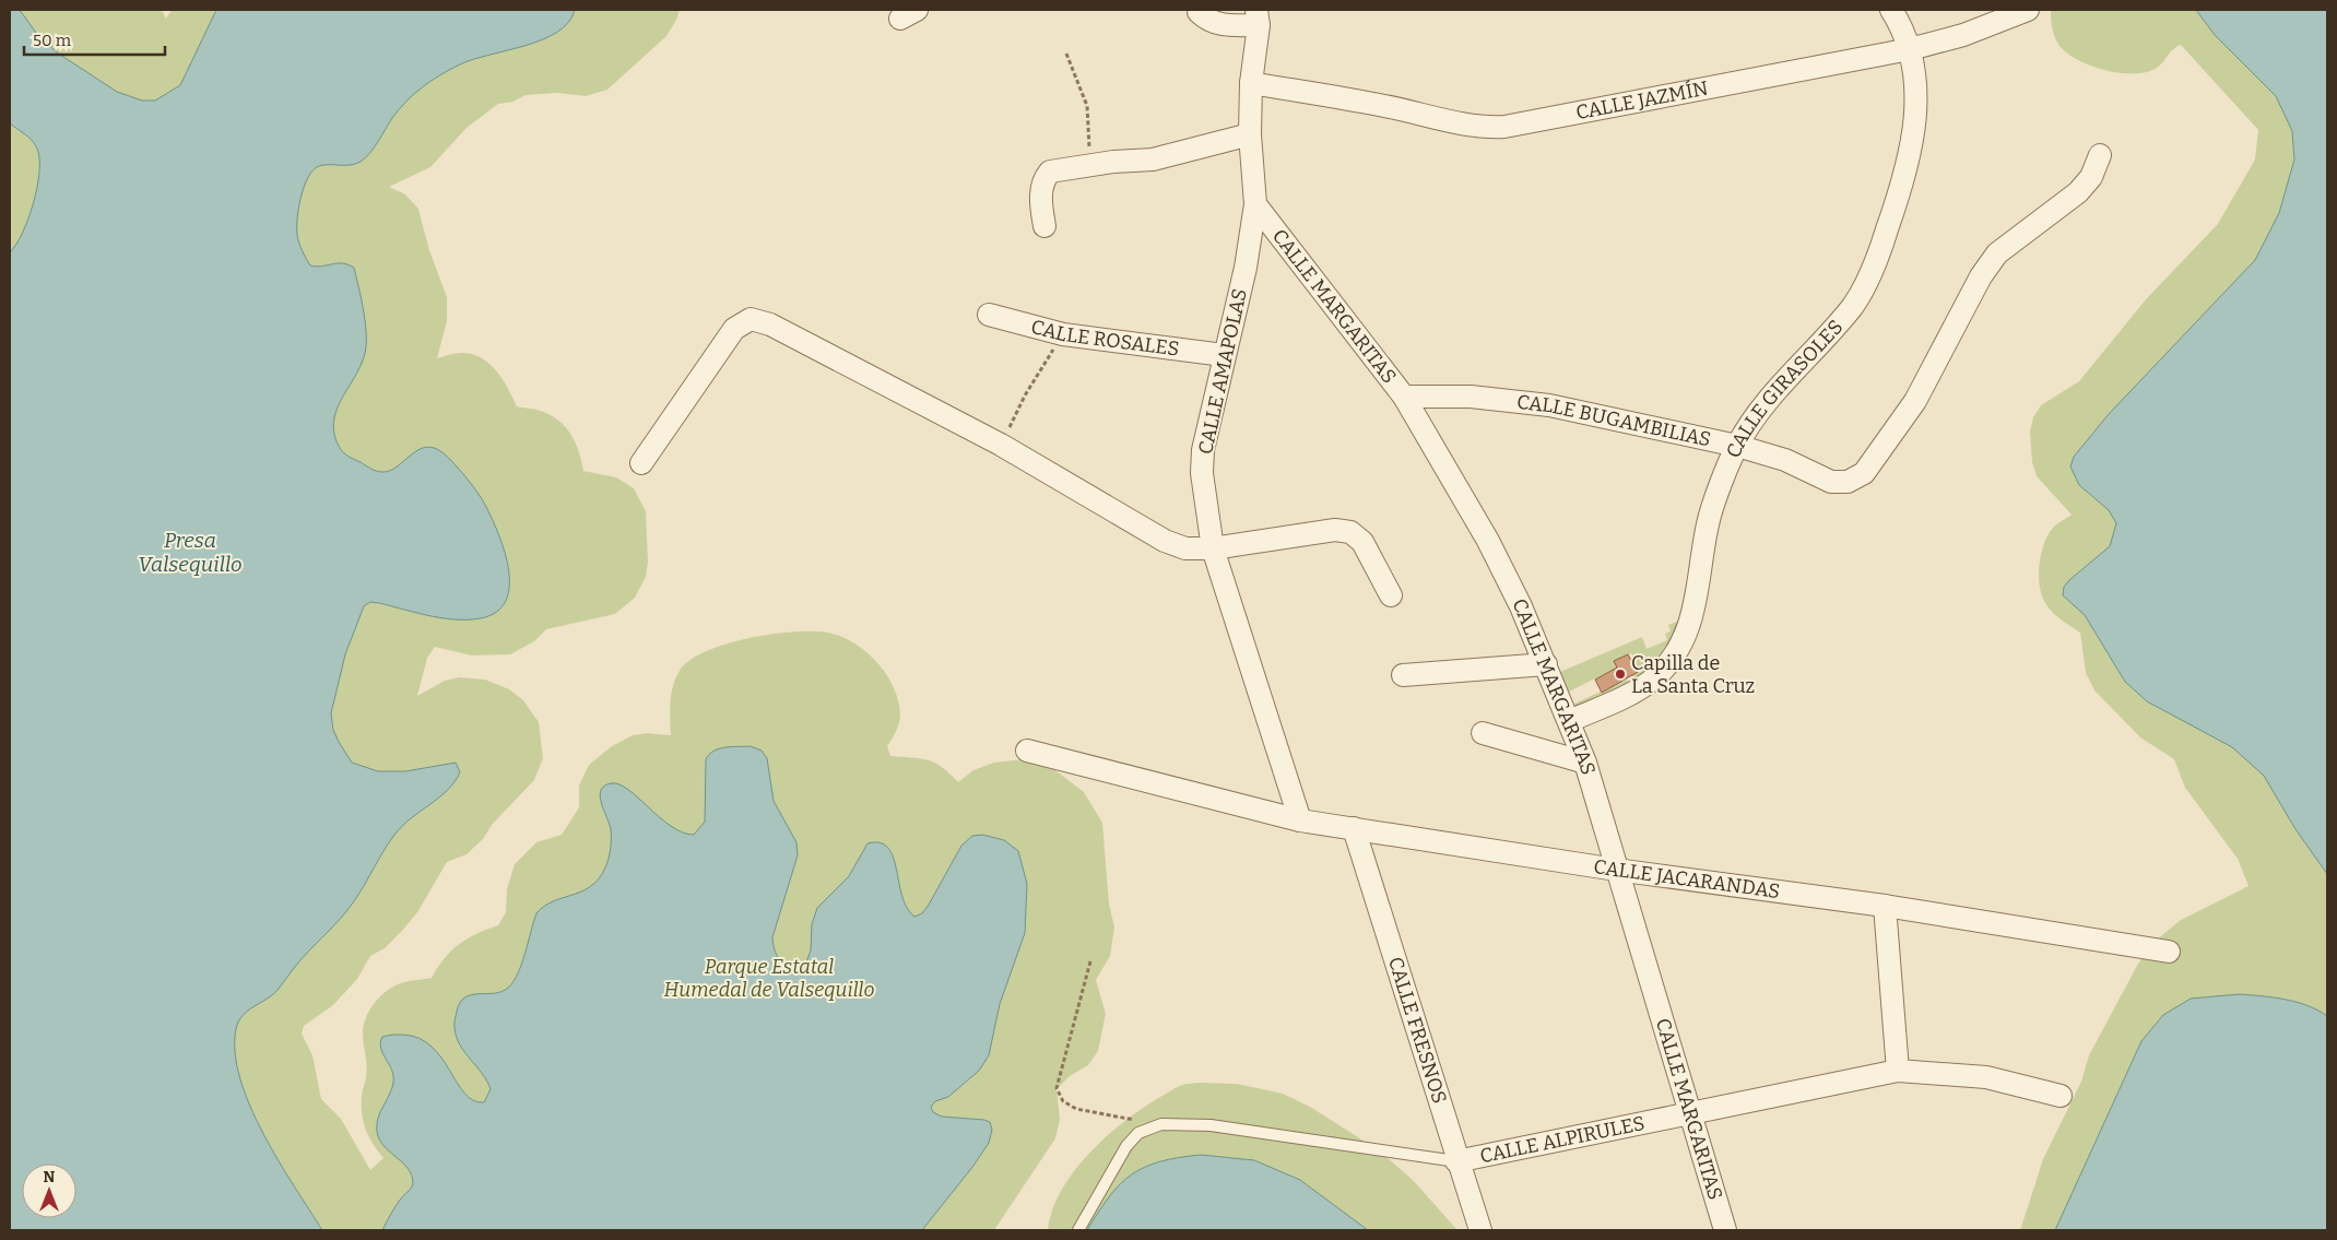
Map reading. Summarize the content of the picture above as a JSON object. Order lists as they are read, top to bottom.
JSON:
{
  "streets": {
    "street": [
      "CALLE JAZMÍN",
      "CALLE MARGARITAS",
      "CALLE ROSALES",
      "CALLE AMAPOLAS",
      "CALLE GIRASOLES",
      "CALLE BUGAMBILIAS",
      "CALLE JACARANDAS",
      "CALLE FRESNOS",
      "CALLE ALPIRULES"
    ]
  },
  "crossings": [
    ["CALLE JAZMÍN", "CALLE AMAPOLAS"],
    ["CALLE JAZMÍN", "CALLE GIRASOLES"],
    ["CALLE MARGARITAS", "CALLE AMAPOLAS"],
    ["CALLE MARGARITAS", "CALLE GIRASOLES"],
    ["CALLE MARGARITAS", "CALLE BUGAMBILIAS"],
    ["CALLE MARGARITAS", "CALLE JACARANDAS"],
    ["CALLE MARGARITAS", "CALLE ALPIRULES"],
    ["CALLE ROSALES", "CALLE AMAPOLAS"],
    ["CALLE AMAPOLAS", "CALLE JACARANDAS"],
    ["CALLE GIRASOLES", "CALLE BUGAMBILIAS"],
    ["CALLE JACARANDAS", "CALLE FRESNOS"],
    ["CALLE FRESNOS", "CALLE ALPIRULES"]
  ],
  "water": ["Presa Valsequillo"],
  "parks": ["Parque Estatal Humedal de Valsequillo"],
  "places": ["Capilla de La Santa Cruz"],
  "scale_bar": "50 m",
  "north": "top"
}
